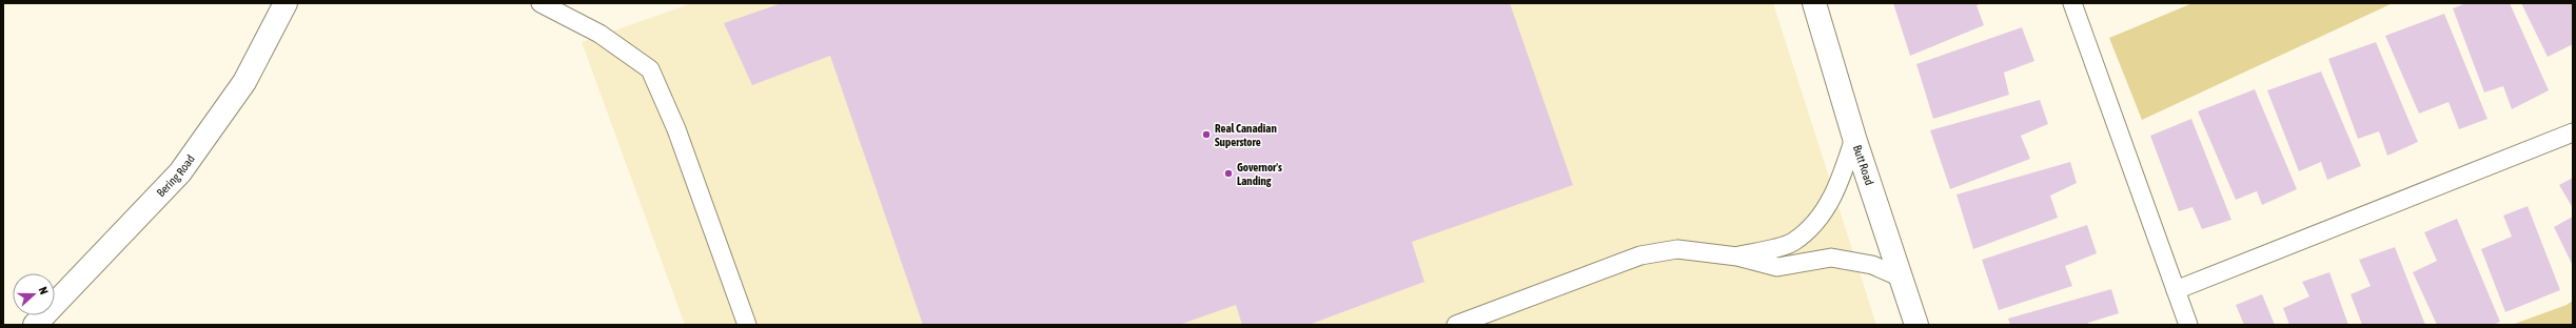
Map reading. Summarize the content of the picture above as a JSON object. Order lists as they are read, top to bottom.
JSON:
{
  "streets": {
    "street": ["Butt Road", "Bering Road"]
  },
  "places": ["Real Canadian Superstore", "Governor's Landing"],
  "north": "right"
}
